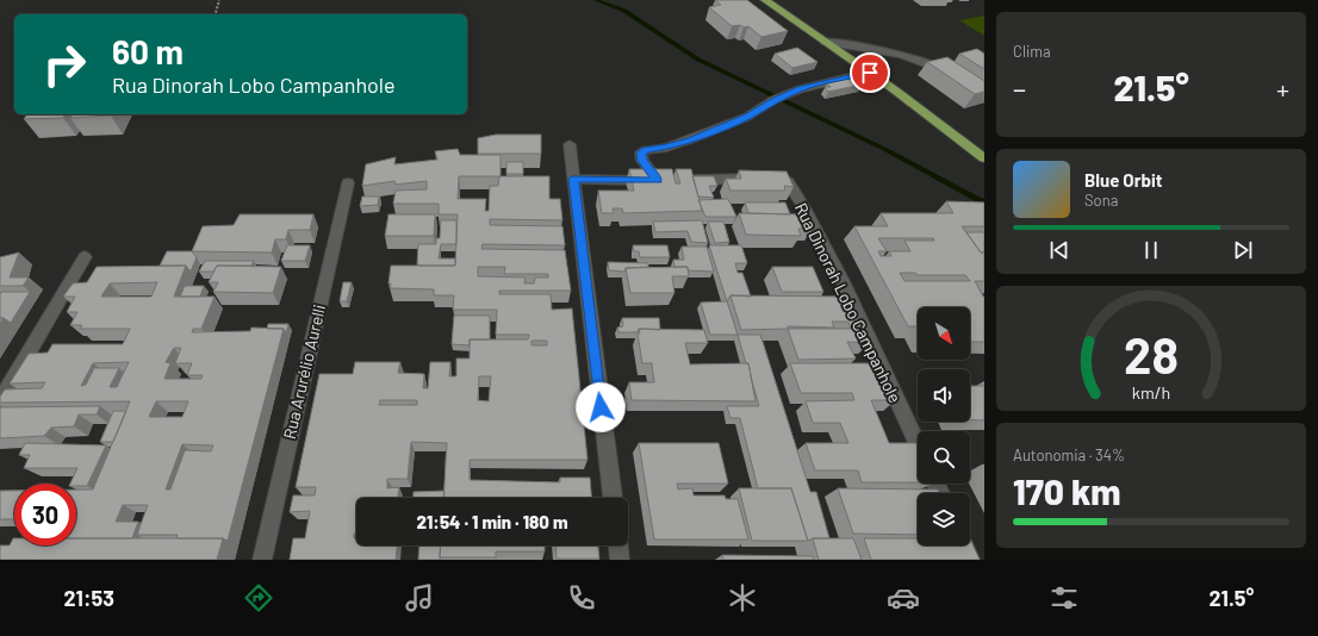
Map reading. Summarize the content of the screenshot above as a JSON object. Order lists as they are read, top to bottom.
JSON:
{
  "streets": {
    "street": ["Rua Dinorah Lobo Campanhole", "Rua Arurélio Aurelli"]
  },
  "north": "bottom right",
  "page": {
    "tile": [
      "Clima",
      ["Autonomia · 34%", "170 km"]
    ],
    "turn": ["60 m", "Rua Dinorah Lobo Campanhole"],
    "heat": ["−", "21.5°", "+"],
    "song": ["Blue Orbit", "Sona"],
    "limit": "30",
    "trip": "21:54 · 1 min · 180 m",
    "tabs": ["21:53", "21.5°"],
    "gauge": ["28", "km/h"]
  }
}
